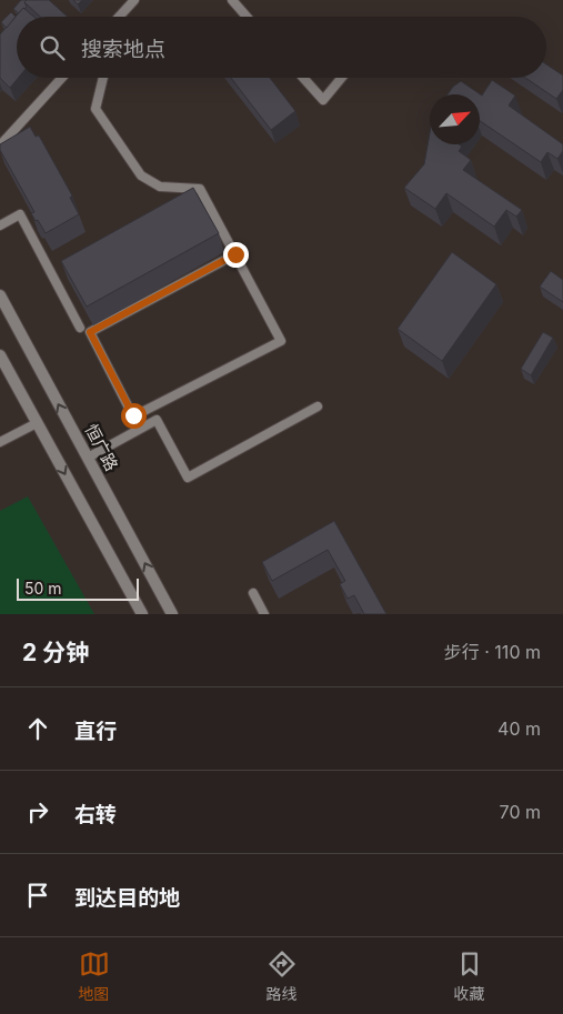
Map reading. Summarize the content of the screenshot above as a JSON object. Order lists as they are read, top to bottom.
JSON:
{
  "streets": {
    "street": ["恒广路"]
  },
  "scale_bar": "50 m",
  "north": "top right",
  "page": {
    "search": "搜索地点",
    "scale": "50 m",
    "heading": ["2 分钟", "步行 · 110 m"],
    "list": [
      ["直行", "40 m"],
      ["右转", "70 m"],
      "到达目的地"
    ],
    "nav": ["地图", "路线", "收藏"]
  }
}
